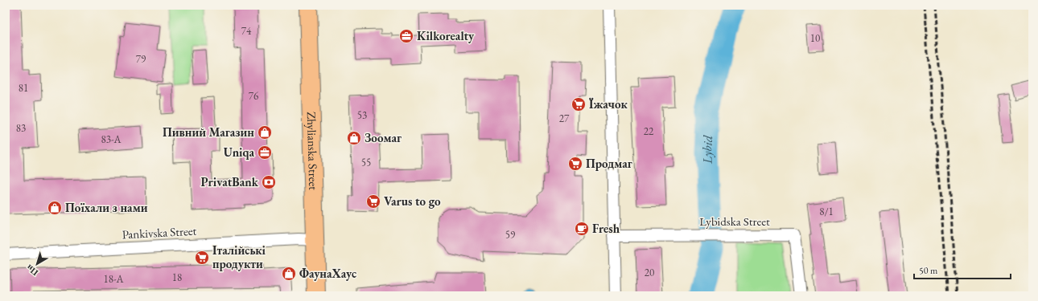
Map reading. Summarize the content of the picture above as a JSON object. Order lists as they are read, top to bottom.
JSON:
{
  "streets": {
    "main road": ["Zhylianska Street"],
    "street": ["Lybidska Street", "Pankivska Street"]
  },
  "crossings": [
    ["Zhylianska Street", "Pankivska Street"]
  ],
  "water": ["Lybid"],
  "places": {
    "office": ["Kilkorealty", "Uniqa"],
    "supermarket": [
      "Їжачок",
      "Продмаг",
      "Varus to go",
      "Італійські продукти"
    ],
    "shop": [
      "Пивний Магазин",
      "Зоомаг",
      "Поїхали з нами",
      "ФаунаХаус"
    ],
    "bank": ["PrivatBank"],
    "cafe": ["Fresh"]
  },
  "house_numbers": [
    "74",
    "10",
    "79",
    "81",
    "76",
    "53",
    "27",
    "83",
    "22",
    "83-А",
    "55",
    "8/1",
    "59",
    "20",
    "18",
    "18-А"
  ],
  "scale_bar": "50 m",
  "north": "bottom left"
}
